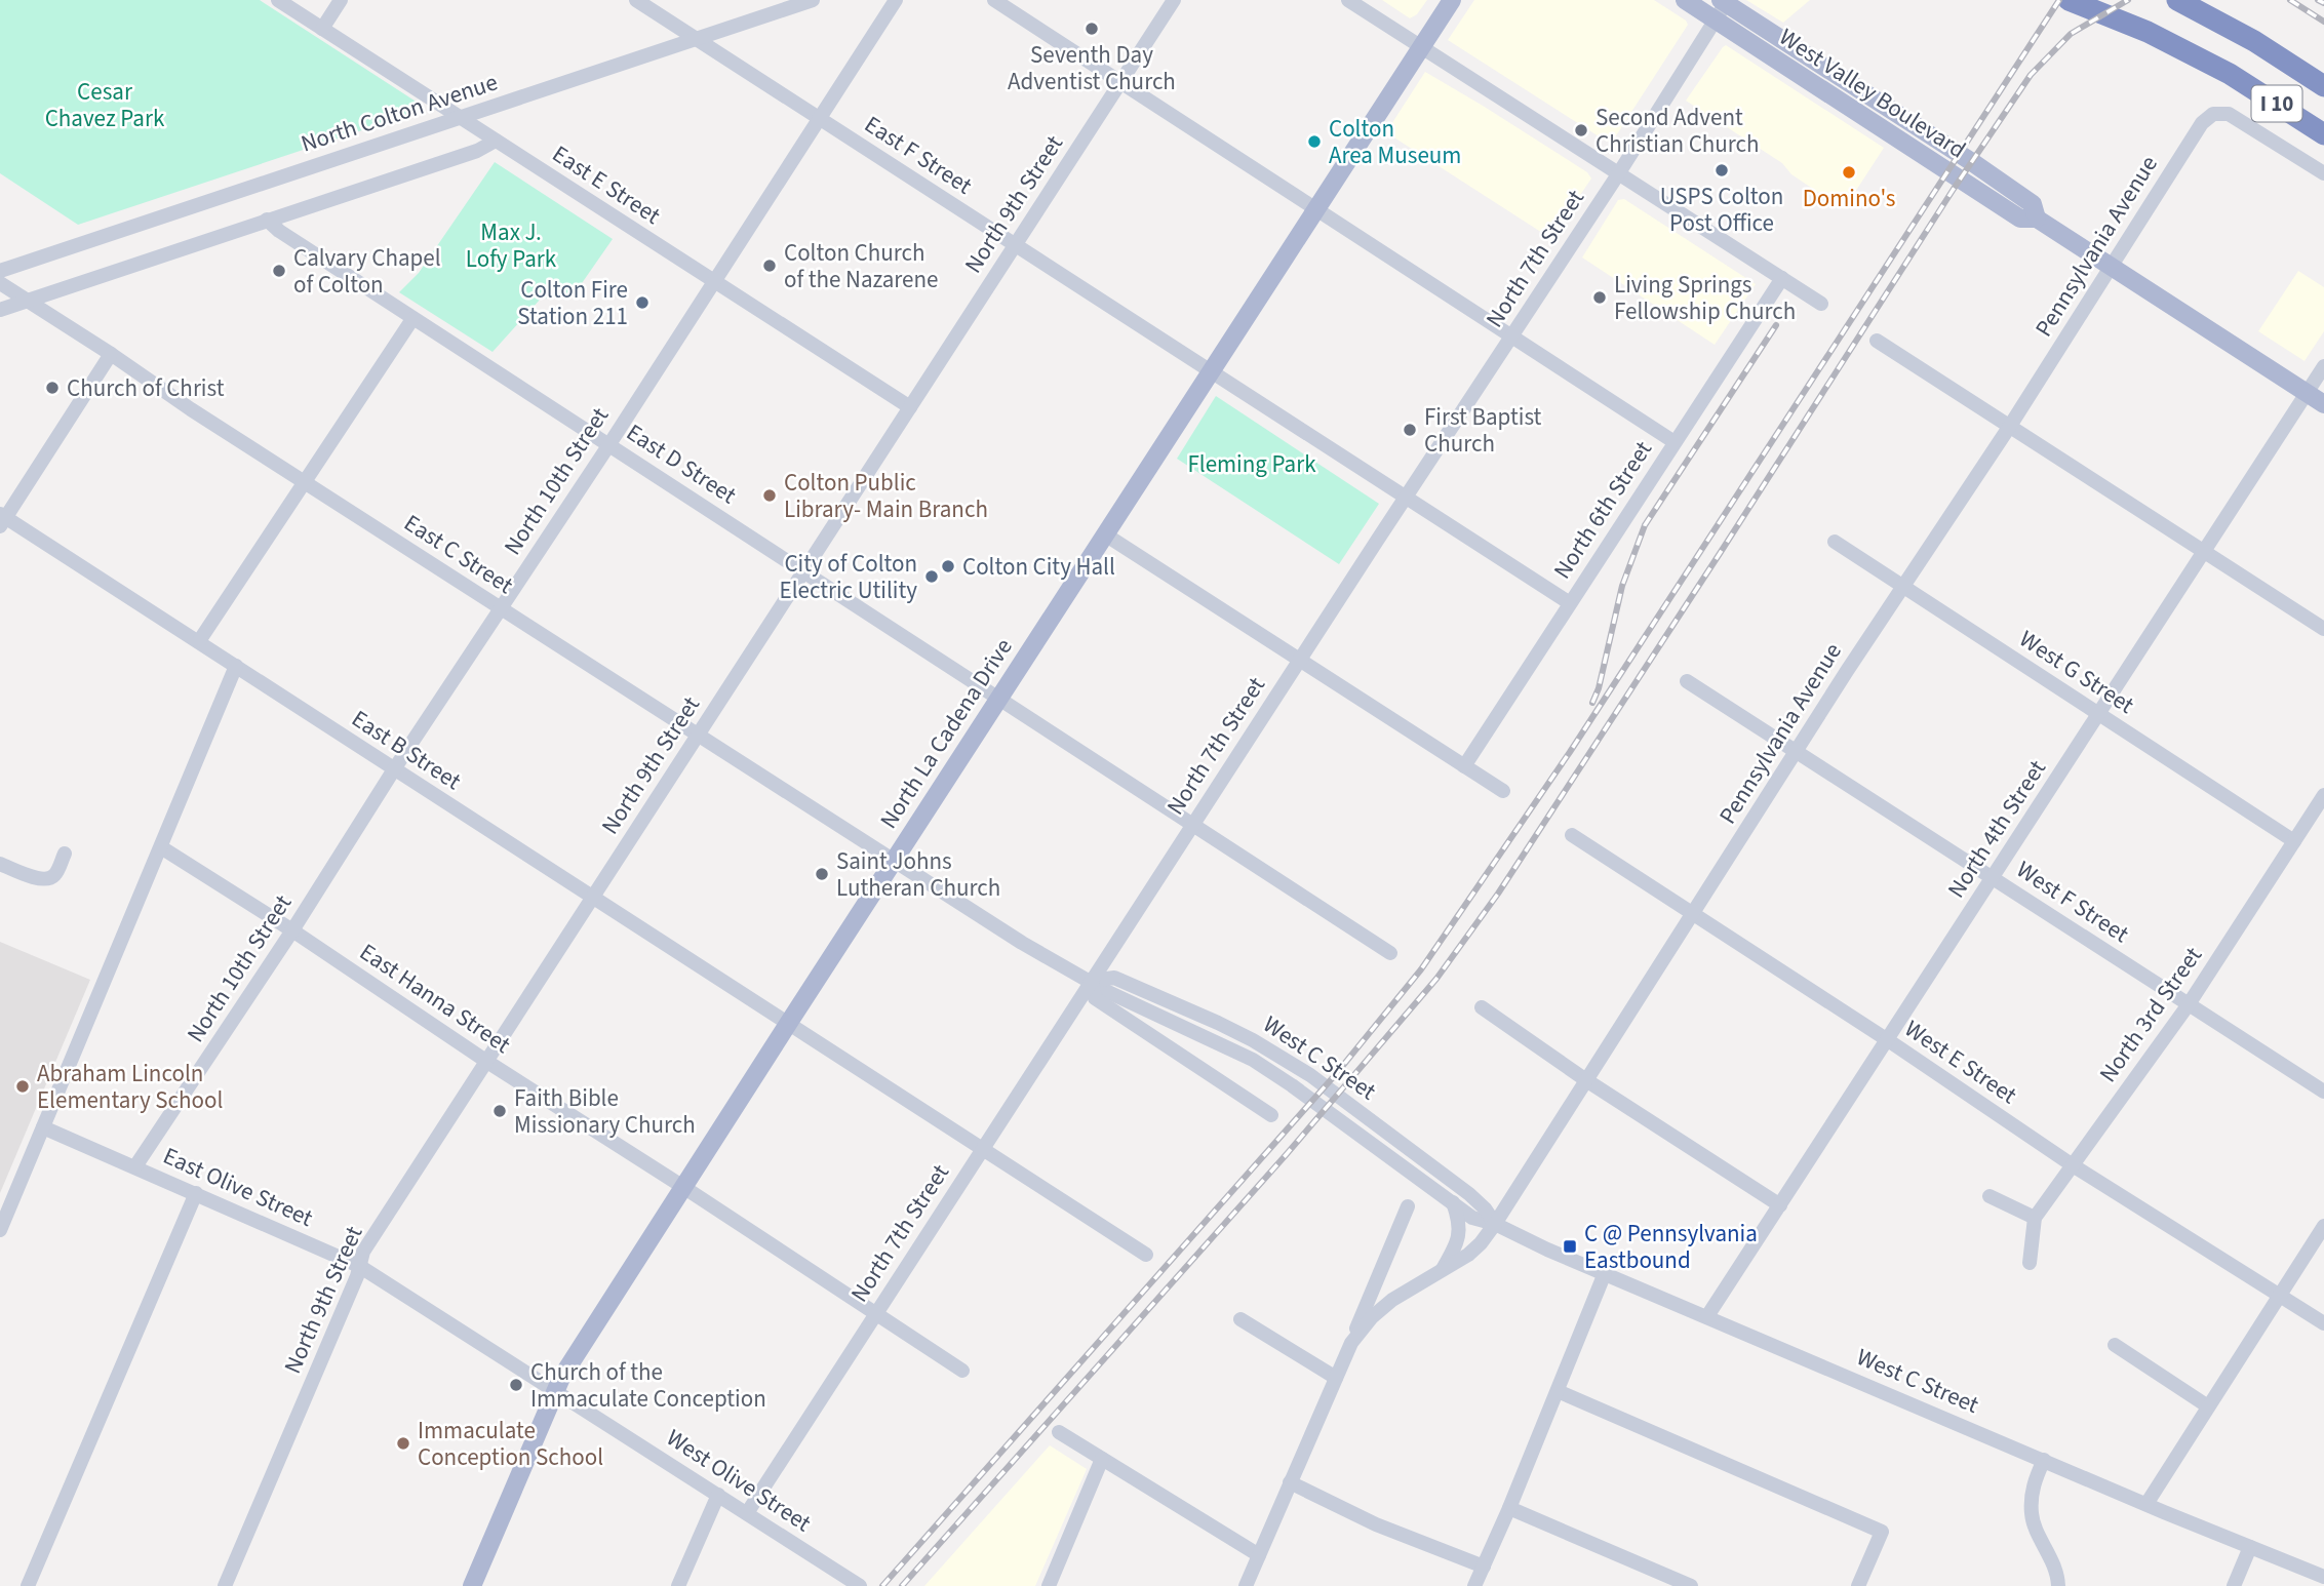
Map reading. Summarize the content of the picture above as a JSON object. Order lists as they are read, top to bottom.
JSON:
{
  "streets": {
    "highway": ["I 10"],
    "main road": ["West Valley Boulevard", "North La Cadena Drive"],
    "street": [
      "North Colton Avenue",
      "East F Street",
      "East E Street",
      "North 9th Street",
      "Pennsylvania Avenue",
      "North 7th Street",
      "East D Street",
      "North 10th Street",
      "North 6th Street",
      "East C Street",
      "West G Street",
      "East B Street",
      "North 4th Street",
      "West F Street",
      "East Hanna Street",
      "North 3rd Street",
      "West C Street",
      "West E Street",
      "East Olive Street",
      "West Olive Street"
    ]
  },
  "crossings": [
    ["West Valley Boulevard", "Pennsylvania Avenue"],
    ["West Valley Boulevard", "North 7th Street"],
    ["West Valley Boulevard", "North 4th Street"],
    ["North Colton Avenue", "East F Street"],
    ["North Colton Avenue", "East E Street"],
    ["East F Street", "North 9th Street"],
    ["East F Street", "North 10th Street"],
    ["East F Street", "North La Cadena Drive"],
    ["East E Street", "North 9th Street"],
    ["East E Street", "North 10th Street"],
    ["North 9th Street", "East D Street"],
    ["North 9th Street", "East C Street"],
    ["North 9th Street", "East B Street"],
    ["North 9th Street", "East Hanna Street"],
    ["North 9th Street", "East Olive Street"],
    ["Pennsylvania Avenue", "West G Street"],
    ["Pennsylvania Avenue", "West F Street"],
    ["Pennsylvania Avenue", "West C Street"],
    ["Pennsylvania Avenue", "West E Street"],
    ["North 7th Street", "East D Street"],
    ["North 7th Street", "East B Street"],
    ["North 7th Street", "East Hanna Street"],
    ["North 7th Street", "West C Street"],
    ["North 7th Street", "West Olive Street"],
    ["East D Street", "North 10th Street"],
    ["East D Street", "North La Cadena Drive"],
    ["North 10th Street", "East C Street"],
    ["North 10th Street", "East B Street"],
    ["North 10th Street", "East Hanna Street"],
    ["North 10th Street", "East Olive Street"],
    ["East C Street", "North La Cadena Drive"],
    ["East C Street", "West C Street"],
    ["West G Street", "North 4th Street"],
    ["West G Street", "North 3rd Street"],
    ["North La Cadena Drive", "East B Street"],
    ["North La Cadena Drive", "East Hanna Street"],
    ["North La Cadena Drive", "West C Street"],
    ["North La Cadena Drive", "East Olive Street"],
    ["North La Cadena Drive", "West Olive Street"],
    ["North 4th Street", "West F Street"],
    ["North 4th Street", "West C Street"],
    ["North 4th Street", "West E Street"],
    ["West F Street", "North 3rd Street"],
    ["North 3rd Street", "West E Street"],
    ["East Olive Street", "West Olive Street"]
  ],
  "parks": ["Cesar Chavez Park", "Max J. Lofy Park", "Fleming Park"],
  "places": {
    "other": [
      "Seventh Day Adventist Church",
      "Second Advent Christian Church",
      "Colton Area Museum",
      "USPS Colton Post Office",
      "Domino's",
      "Colton Church of the Nazarene",
      "Calvary Chapel of Colton",
      "Living Springs Fellowship Church",
      "Colton Fire Station 211",
      "Church of Christ",
      "First Baptist Church",
      "Colton Public Library- Main Branch",
      "Colton City Hall",
      "City of Colton Electric Utility",
      "Saint Johns Lutheran Church",
      "Abraham Lincoln Elementary School",
      "Faith Bible Missionary Church",
      "Church of the Immaculate Conception",
      "Immaculate Conception School"
    ],
    "transit": ["C @ Pennsylvania Eastbound"]
  }
}
